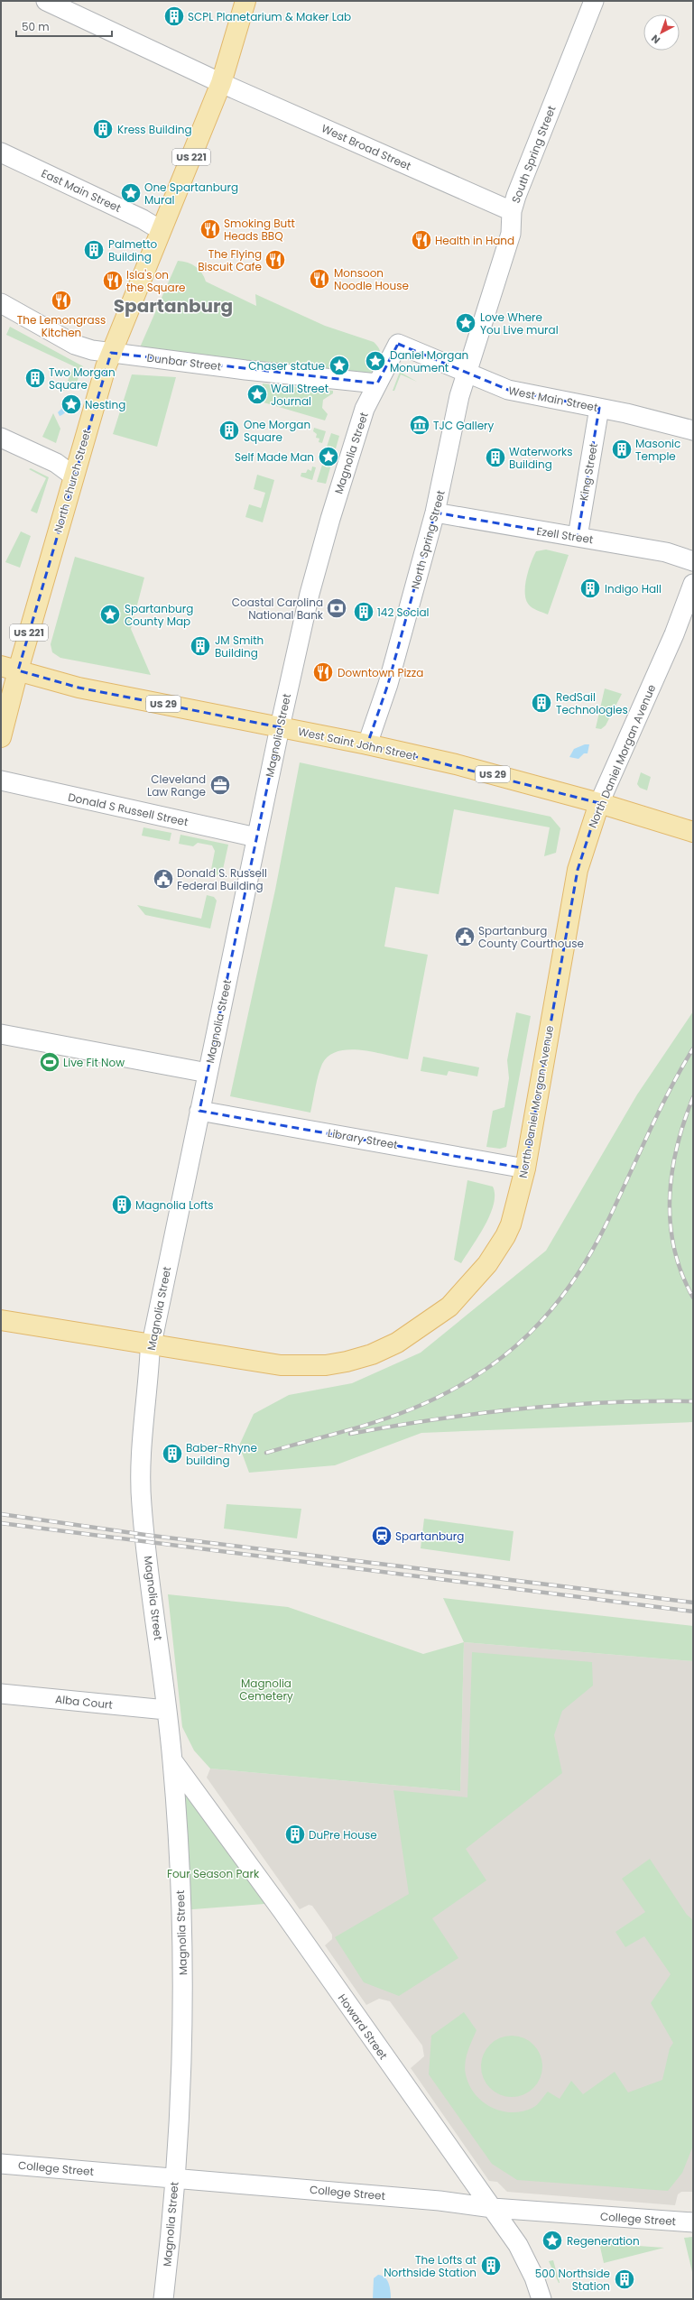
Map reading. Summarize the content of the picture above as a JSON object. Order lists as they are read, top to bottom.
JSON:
{
  "streets": {
    "main road": [
      "US 221",
      "North Church Street",
      "US 29",
      "West Saint John Street",
      "North Daniel Morgan Avenue"
    ],
    "street": [
      "West Broad Street",
      "South Spring Street",
      "East Main Street",
      "Dunbar Street",
      "West Main Street",
      "Magnolia Street",
      "King Street",
      "Ezell Street",
      "North Spring Street",
      "Donald S Russell Street",
      "Library Street",
      "Alba Court",
      "Howard Street",
      "College Street"
    ]
  },
  "crossings": [
    ["West Broad Street", "South Spring Street"],
    ["West Broad Street", "US 221"],
    ["South Spring Street", "West Main Street"],
    ["South Spring Street", "North Spring Street"],
    ["US 221", "East Main Street"],
    ["US 221", "North Church Street"],
    ["East Main Street", "North Church Street"],
    ["Dunbar Street", "Magnolia Street"],
    ["Dunbar Street", "North Church Street"],
    ["West Main Street", "Magnolia Street"],
    ["West Main Street", "King Street"],
    ["West Main Street", "North Spring Street"],
    ["Magnolia Street", "West Saint John Street"],
    ["Magnolia Street", "North Daniel Morgan Avenue"],
    ["Magnolia Street", "Donald S Russell Street"],
    ["Magnolia Street", "Library Street"],
    ["Magnolia Street", "Alba Court"],
    ["Magnolia Street", "Howard Street"],
    ["Magnolia Street", "College Street"],
    ["King Street", "Ezell Street"],
    ["North Church Street", "West Saint John Street"],
    ["Ezell Street", "North Spring Street"],
    ["North Spring Street", "West Saint John Street"],
    ["West Saint John Street", "North Daniel Morgan Avenue"],
    ["North Daniel Morgan Avenue", "Library Street"],
    ["Howard Street", "College Street"]
  ],
  "districts": ["Spartanburg"],
  "parks": ["Magnolia Cemetery", "Four Season Park"],
  "places": {
    "building": [
      "SCPL Planetarium & Maker Lab",
      "Kress Building",
      "Palmetto Building",
      "Two Morgan Square",
      "One Morgan Square",
      "Masonic Temple",
      "Waterworks Building",
      "Indigo Hall",
      "142 Social",
      "JM Smith Building",
      "RedSail Technologies",
      "Magnolia Lofts",
      "Baber-Rhyne building",
      "DuPre House",
      "The Lofts at Northside Station",
      "500 Northside Station"
    ],
    "place": [
      "One Spartanburg Mural",
      "Love Where You Live mural",
      "Daniel Morgan Monument",
      "Chaser statue",
      "Wall Street Journal",
      "Nesting",
      "Self Made Man",
      "Spartanburg County Map",
      "Regeneration"
    ],
    "restaurant": [
      "Smoking Butt Heads BBQ",
      "Health in Hand",
      "The Flying Biscuit Cafe",
      "Monsoon Noodle House",
      "Isla's on the Square",
      "The Lemongrass Kitchen",
      "Downtown Pizza"
    ],
    "museum": ["TJC Gallery"],
    "bank": ["Coastal Carolina National Bank"],
    "office": ["Cleveland Law Range"],
    "public building": ["Donald S. Russell Federal Building", "Spartanburg County Courthouse"],
    "sports": ["Live Fit Now"],
    "station": ["Spartanburg"]
  },
  "scale_bar": "50 m",
  "north": "bottom left"
}
